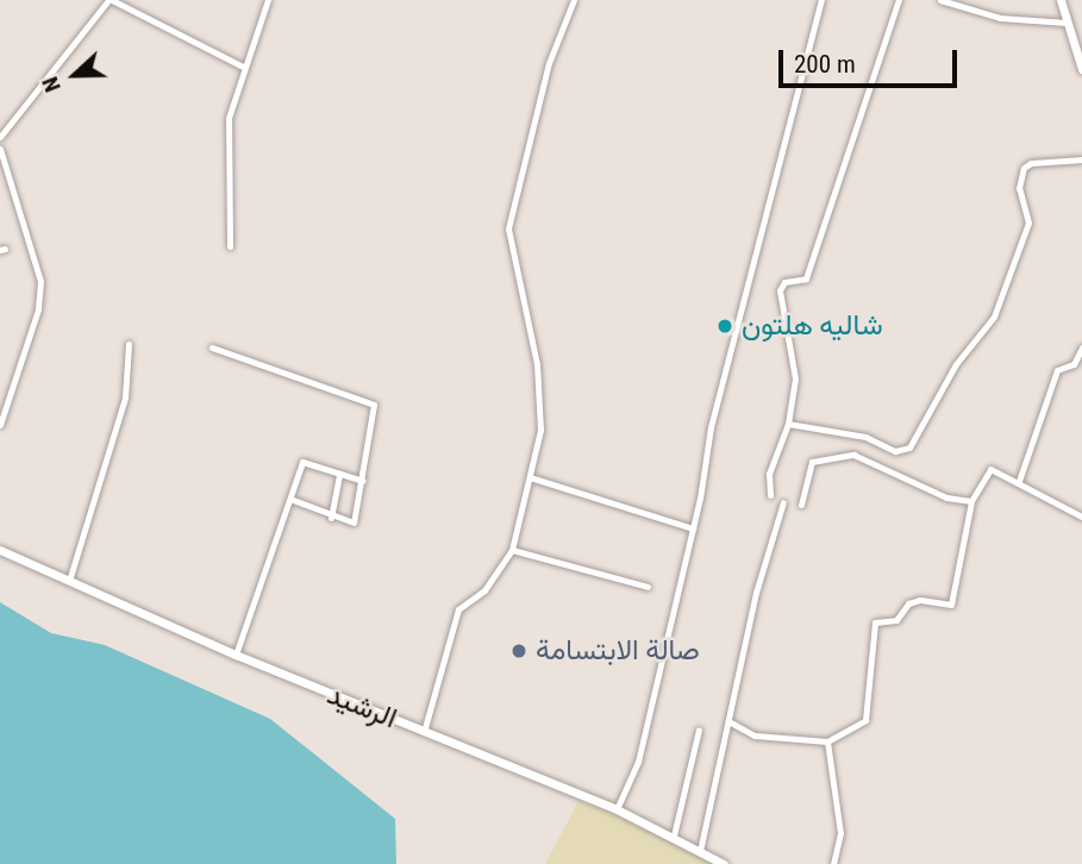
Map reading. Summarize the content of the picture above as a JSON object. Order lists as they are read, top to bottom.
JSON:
{
  "streets": {
    "main road": ["الرشيد"]
  },
  "places": ["شاليه هلتون", "صالة الابتسامة"],
  "scale_bar": "200 m",
  "north": "left"
}
